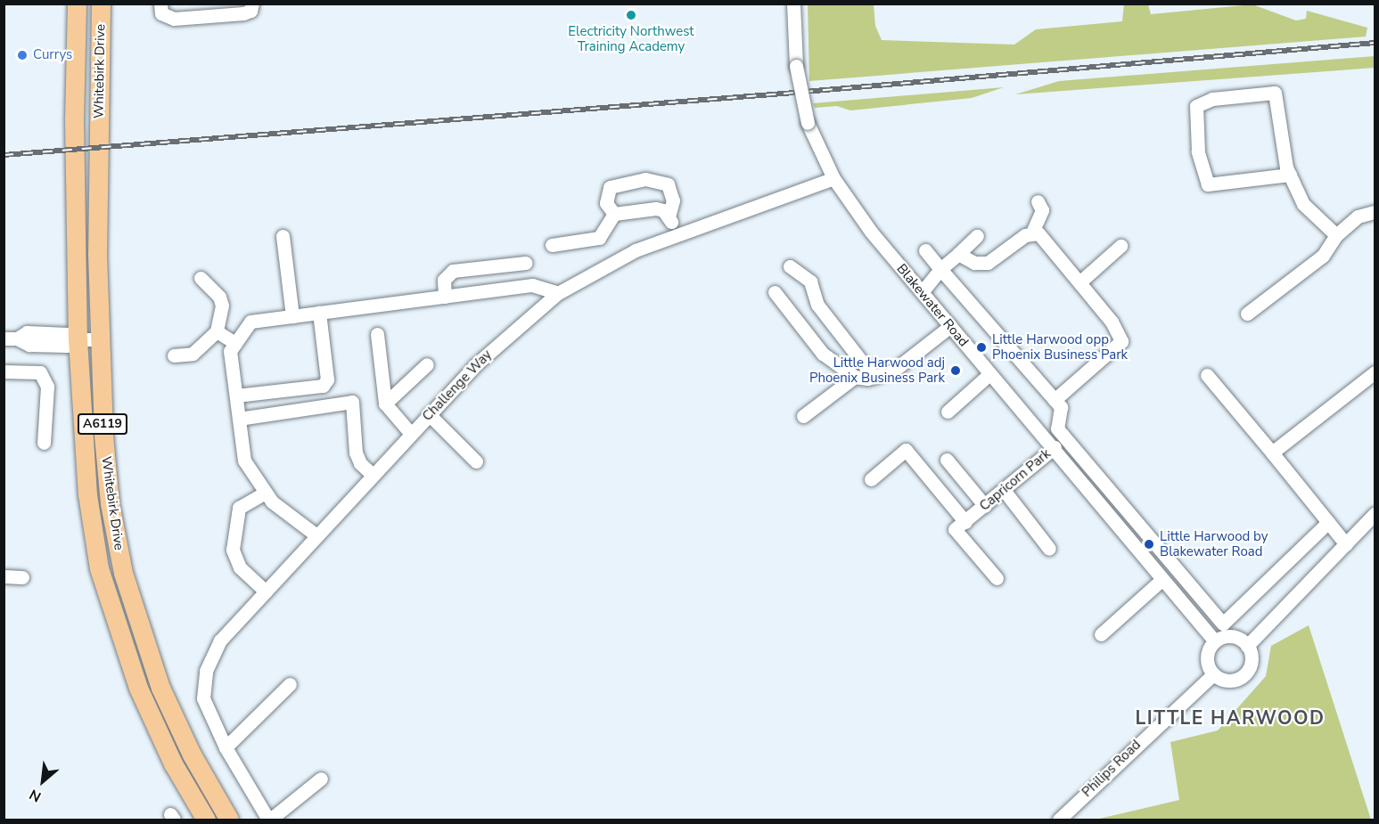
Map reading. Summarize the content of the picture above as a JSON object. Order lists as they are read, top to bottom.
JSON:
{
  "streets": {
    "highway": ["Whitebirk Drive", "A6119"],
    "street": [
      "Blakewater Road",
      "Challenge Way",
      "Capricorn Park",
      "Philips Road"
    ]
  },
  "crossings": [
    ["Blakewater Road", "Challenge Way"],
    ["Blakewater Road", "Capricorn Park"],
    ["Blakewater Road", "Philips Road"]
  ],
  "districts": ["LITTLE HARWOOD"],
  "places": [
    "Electricity Northwest Training Academy",
    "Currys",
    "Little Harwood opp Phoenix Business Park",
    "Little Harwood adj Phoenix Business Park",
    "Little Harwood by Blakewater Road"
  ],
  "north": "bottom left"
}
